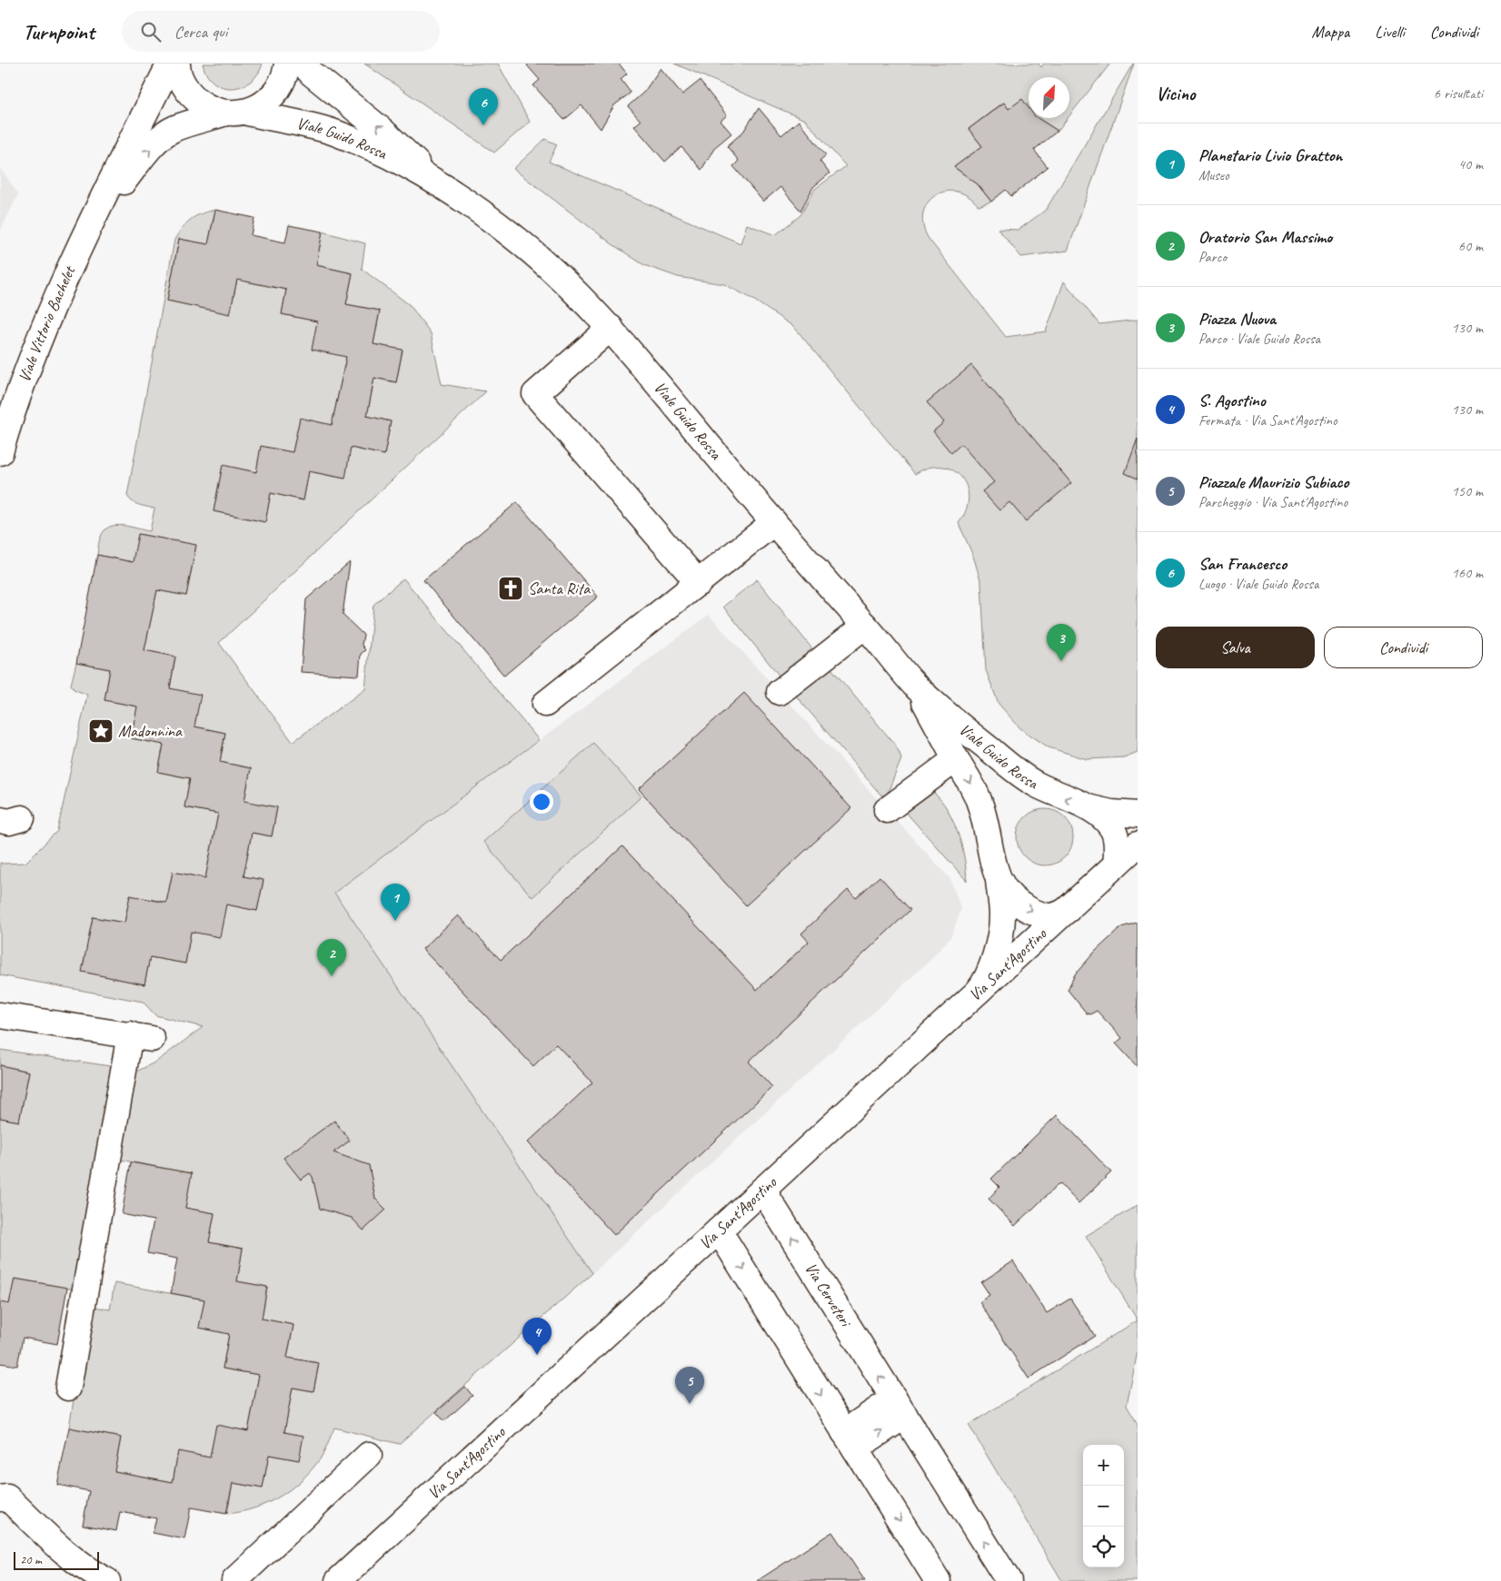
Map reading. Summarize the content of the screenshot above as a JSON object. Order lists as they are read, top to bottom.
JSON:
{
  "streets": {
    "street": [
      "Viale Guido Rossa",
      "Viale Vittorio Bachelet",
      "Via Sant'Agostino",
      "Via Cerveteri"
    ]
  },
  "crossings": [
    ["Viale Guido Rossa", "Viale Vittorio Bachelet"],
    ["Viale Guido Rossa", "Via Sant'Agostino"],
    ["Via Sant'Agostino", "Via Cerveteri"]
  ],
  "places": {
    "church": ["Santa Rita"],
    "place": ["Madonnina"]
  },
  "scale_bar": "20 m",
  "north": "top right",
  "page": {
    "header": "Turnpoint",
    "search": "Cerca qui",
    "nav": ["Mappa", "Livelli", "Condividi"],
    "heading": ["Vicino", "6 risultati"],
    "pins": [
      "6",
      "3",
      "1",
      "2",
      "4",
      "5"
    ],
    "list": [
      {
        "mark": "1",
        "name": "Planetario Livio Gratton",
        "note": "Museo",
        "value": "40 m"
      },
      {
        "mark": "2",
        "name": "Oratorio San Massimo",
        "note": "Parco",
        "value": "60 m"
      },
      {
        "mark": "3",
        "name": "Piazza Nuova",
        "note": "Parco · Viale Guido Rossa",
        "value": "130 m"
      },
      {
        "mark": "4",
        "name": "S. Agostino",
        "note": "Fermata · Via Sant'Agostino",
        "value": "130 m"
      },
      {
        "mark": "5",
        "name": "Piazzale Maurizio Subiaco",
        "note": "Parcheggio · Via Sant'Agostino",
        "value": "150 m"
      },
      {
        "mark": "6",
        "name": "San Francesco",
        "note": "Luogo · Viale Guido Rossa",
        "value": "160 m"
      }
    ],
    "buttons": ["Salva", "Condividi"],
    "map_buttons": ["+", "−"],
    "scale": "20 m"
  }
}
